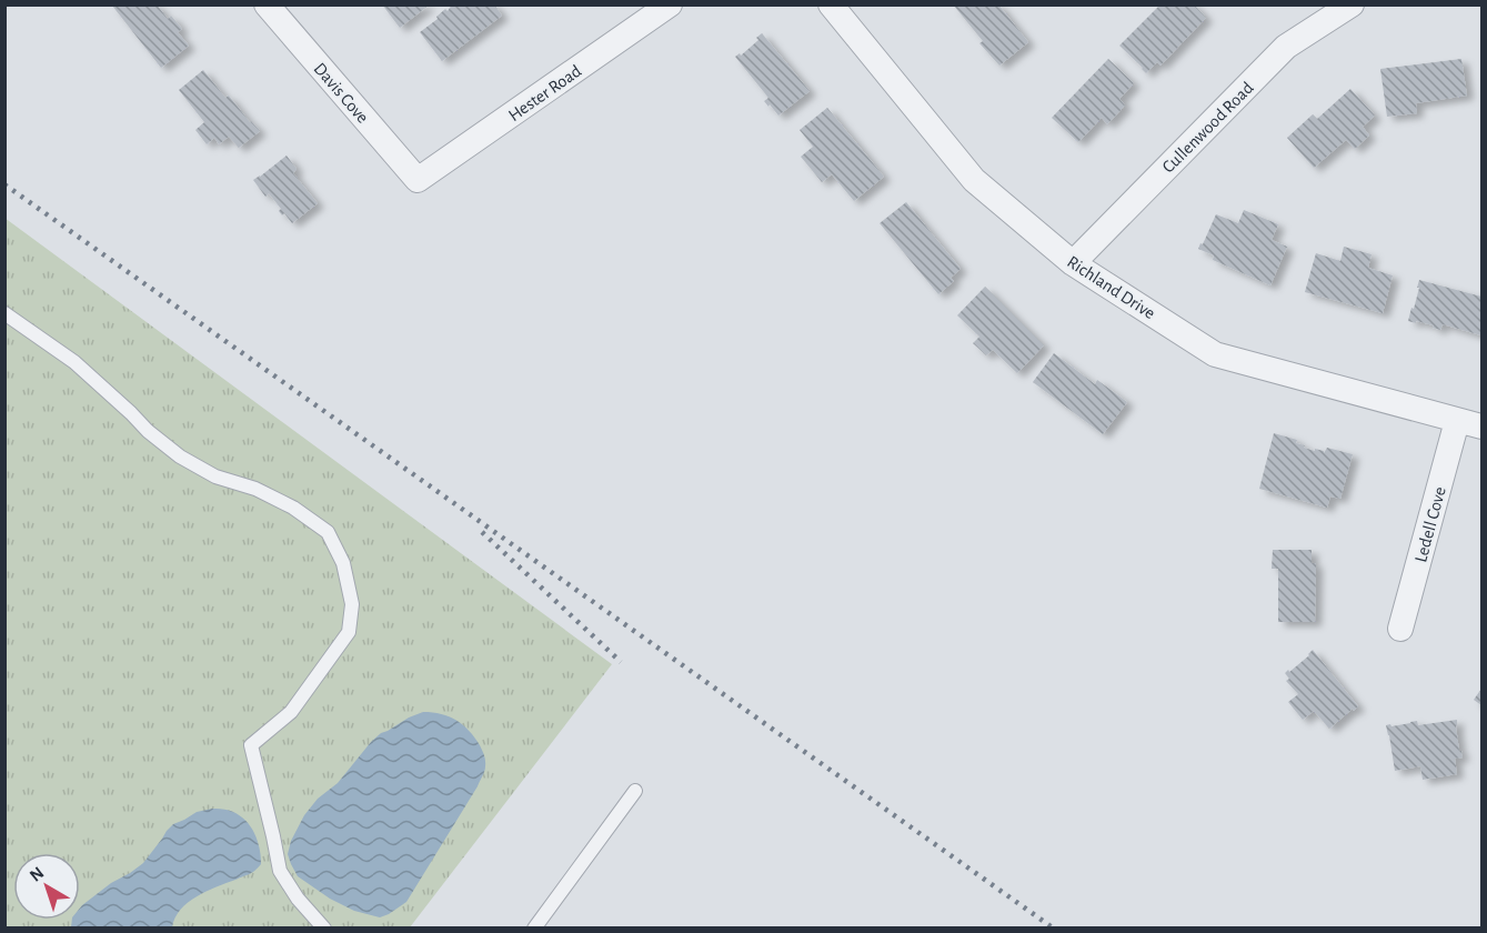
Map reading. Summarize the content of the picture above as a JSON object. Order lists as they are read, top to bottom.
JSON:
{
  "streets": {
    "street": [
      "Davis Cove",
      "Hester Road",
      "Cullenwood Road",
      "Richland Drive",
      "Ledell Cove"
    ]
  },
  "crossings": [
    ["Davis Cove", "Hester Road"],
    ["Cullenwood Road", "Richland Drive"],
    ["Richland Drive", "Ledell Cove"]
  ],
  "north": "top left"
}
